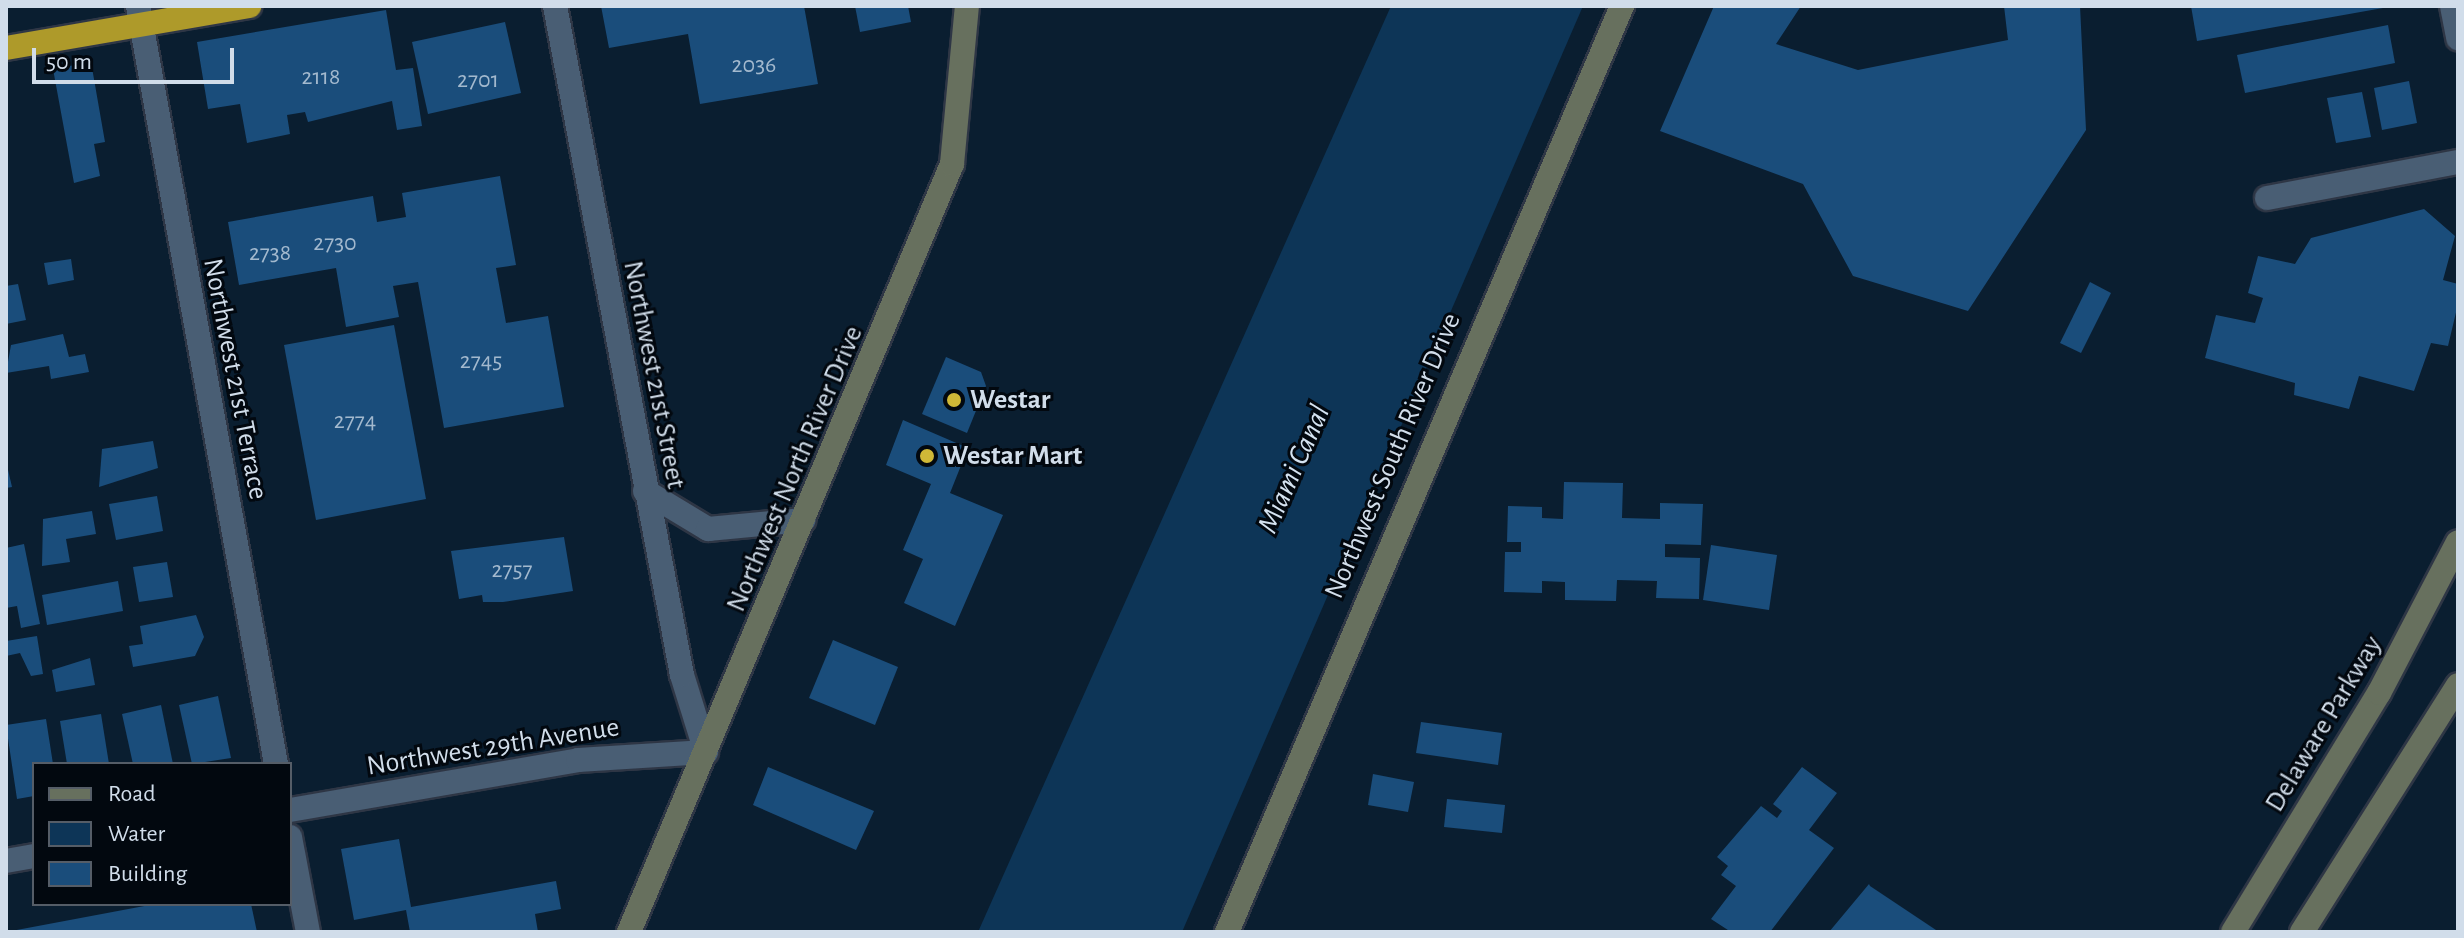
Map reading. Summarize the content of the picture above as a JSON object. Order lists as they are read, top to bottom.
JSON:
{
  "streets": {
    "street": [
      "Northwest 21st Street",
      "Northwest 21st Terrace",
      "Northwest South River Drive",
      "Northwest North River Drive",
      "Delaware Parkway",
      "Northwest 29th Avenue"
    ]
  },
  "crossings": [
    ["Northwest 21st Street", "Northwest North River Drive"],
    ["Northwest 21st Street", "Northwest 29th Avenue"],
    ["Northwest North River Drive", "Northwest 29th Avenue"]
  ],
  "water": ["Miami Canal"],
  "places": ["Westar", "Westar Mart"],
  "house_numbers": [
    "2036",
    "2118",
    "2701",
    "2730",
    "2738",
    "2745",
    "2774",
    "2757"
  ],
  "legend": ["Road", "Water", "Building"],
  "scale_bar": "50 m"
}
